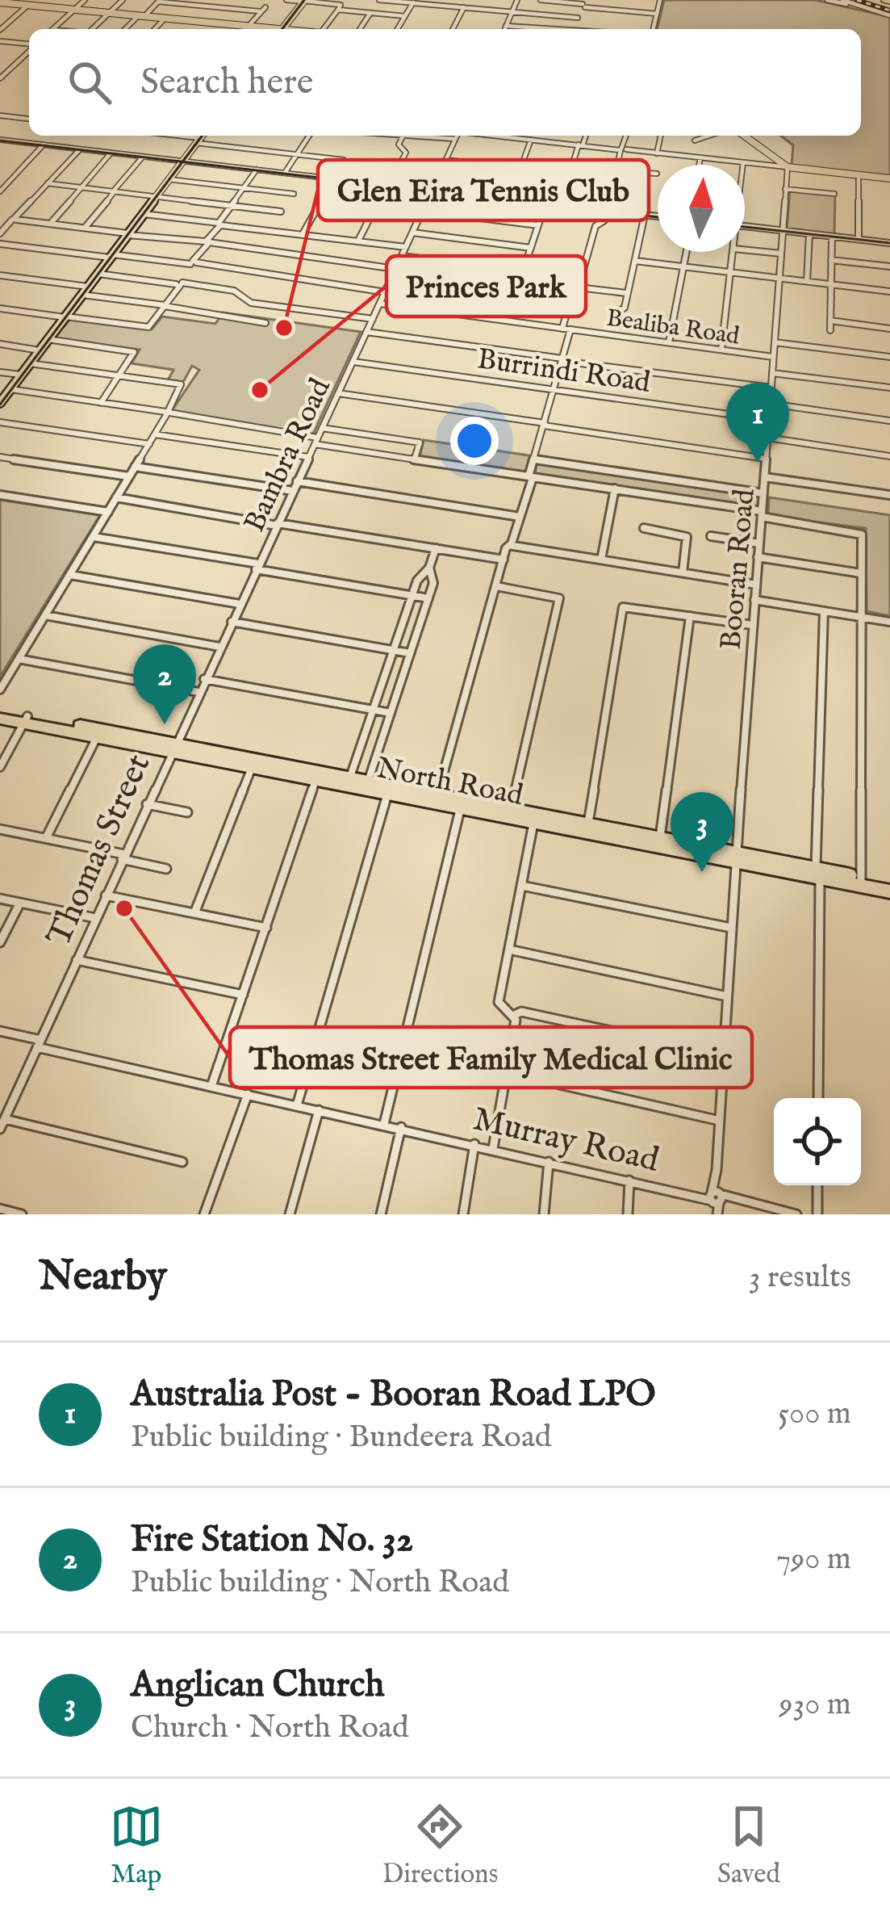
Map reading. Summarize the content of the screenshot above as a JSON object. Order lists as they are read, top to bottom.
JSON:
{
  "streets": {
    "highway": ["North Road"],
    "street": [
      "Bealiba Road",
      "Burrindi Road",
      "Bambra Road",
      "Booran Road",
      "Thomas Street",
      "Murray Road"
    ]
  },
  "crossings": [
    ["Bealiba Road", "Bambra Road"],
    ["Bealiba Road", "Booran Road"],
    ["Burrindi Road", "Bambra Road"],
    ["Burrindi Road", "Booran Road"],
    ["Bambra Road", "North Road"],
    ["Bambra Road", "Thomas Street"],
    ["Booran Road", "North Road"],
    ["Booran Road", "Murray Road"],
    ["North Road", "Thomas Street"],
    ["Thomas Street", "Murray Road"]
  ],
  "places": ["Glen Eira Tennis Club", "Princes Park", "Thomas Street Family Medical Clinic"],
  "north": "top",
  "page": {
    "search": "Search here",
    "pins": ["1", "2", "3"],
    "heading": ["Nearby", "3 results"],
    "list": [
      {
        "mark": "1",
        "name": "Australia Post - Booran Road LPO",
        "note": "Public building · Bundeera Road",
        "value": "500 m"
      },
      {
        "mark": "2",
        "name": "Fire Station No. 32",
        "note": "Public building · North Road",
        "value": "790 m"
      },
      {
        "mark": "3",
        "name": "Anglican Church",
        "note": "Church · North Road",
        "value": "930 m"
      }
    ],
    "nav": ["Map", "Directions", "Saved"]
  }
}
